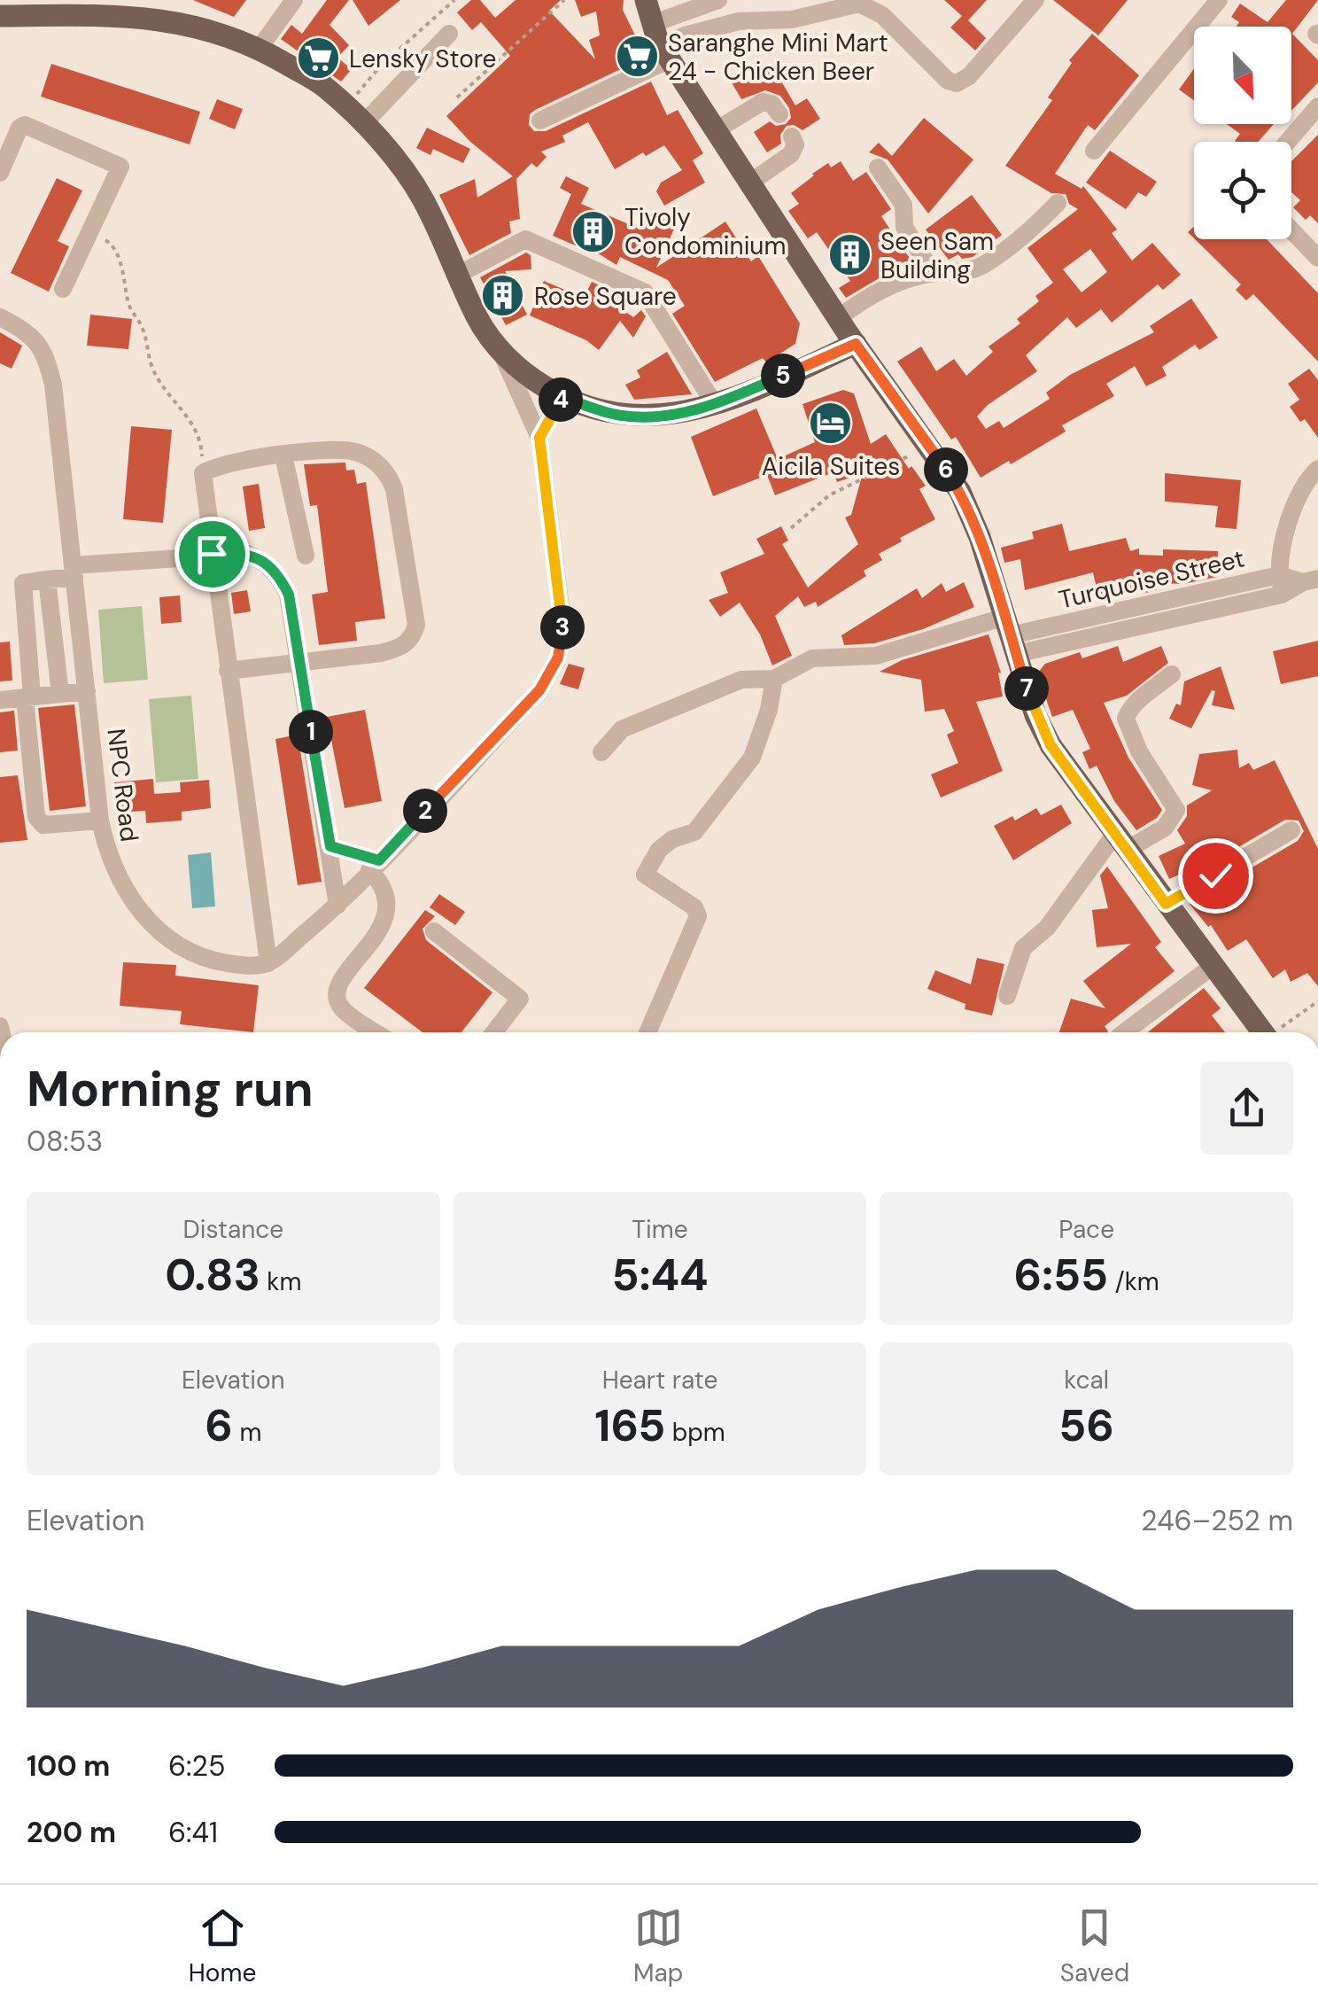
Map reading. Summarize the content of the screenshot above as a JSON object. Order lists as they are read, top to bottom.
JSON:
{
  "streets": {
    "street": ["Turquoise Street", "NPC Road"]
  },
  "places": {
    "supermarket": ["Saranghe Mini Mart 24 - Chicken Beer", "Lensky Store"],
    "building": ["Tivoly Condominium", "Seen Sam Building", "Rose Square"],
    "hotel": ["Aicila Suites"]
  },
  "north": "bottom right",
  "page": {
    "pins": [
      "5",
      "4",
      "6",
      "3",
      "7",
      "1",
      "2"
    ],
    "heading": ["Morning run", "08:53"],
    "stats": [
      ["Distance", "0.83 km"],
      ["Time", "5:44"],
      ["Pace", "6:55 /km"],
      ["Elevation", "6 m"],
      ["Heart rate", "165 bpm"],
      ["kcal", "56"]
    ],
    "chart": ["Elevation", "246–252 m"],
    "list": [
      {
        "name": "100 m",
        "note": "6:25"
      },
      {
        "name": "200 m",
        "note": "6:41"
      }
    ],
    "tabs": ["Home", "Map", "Saved"]
  }
}
